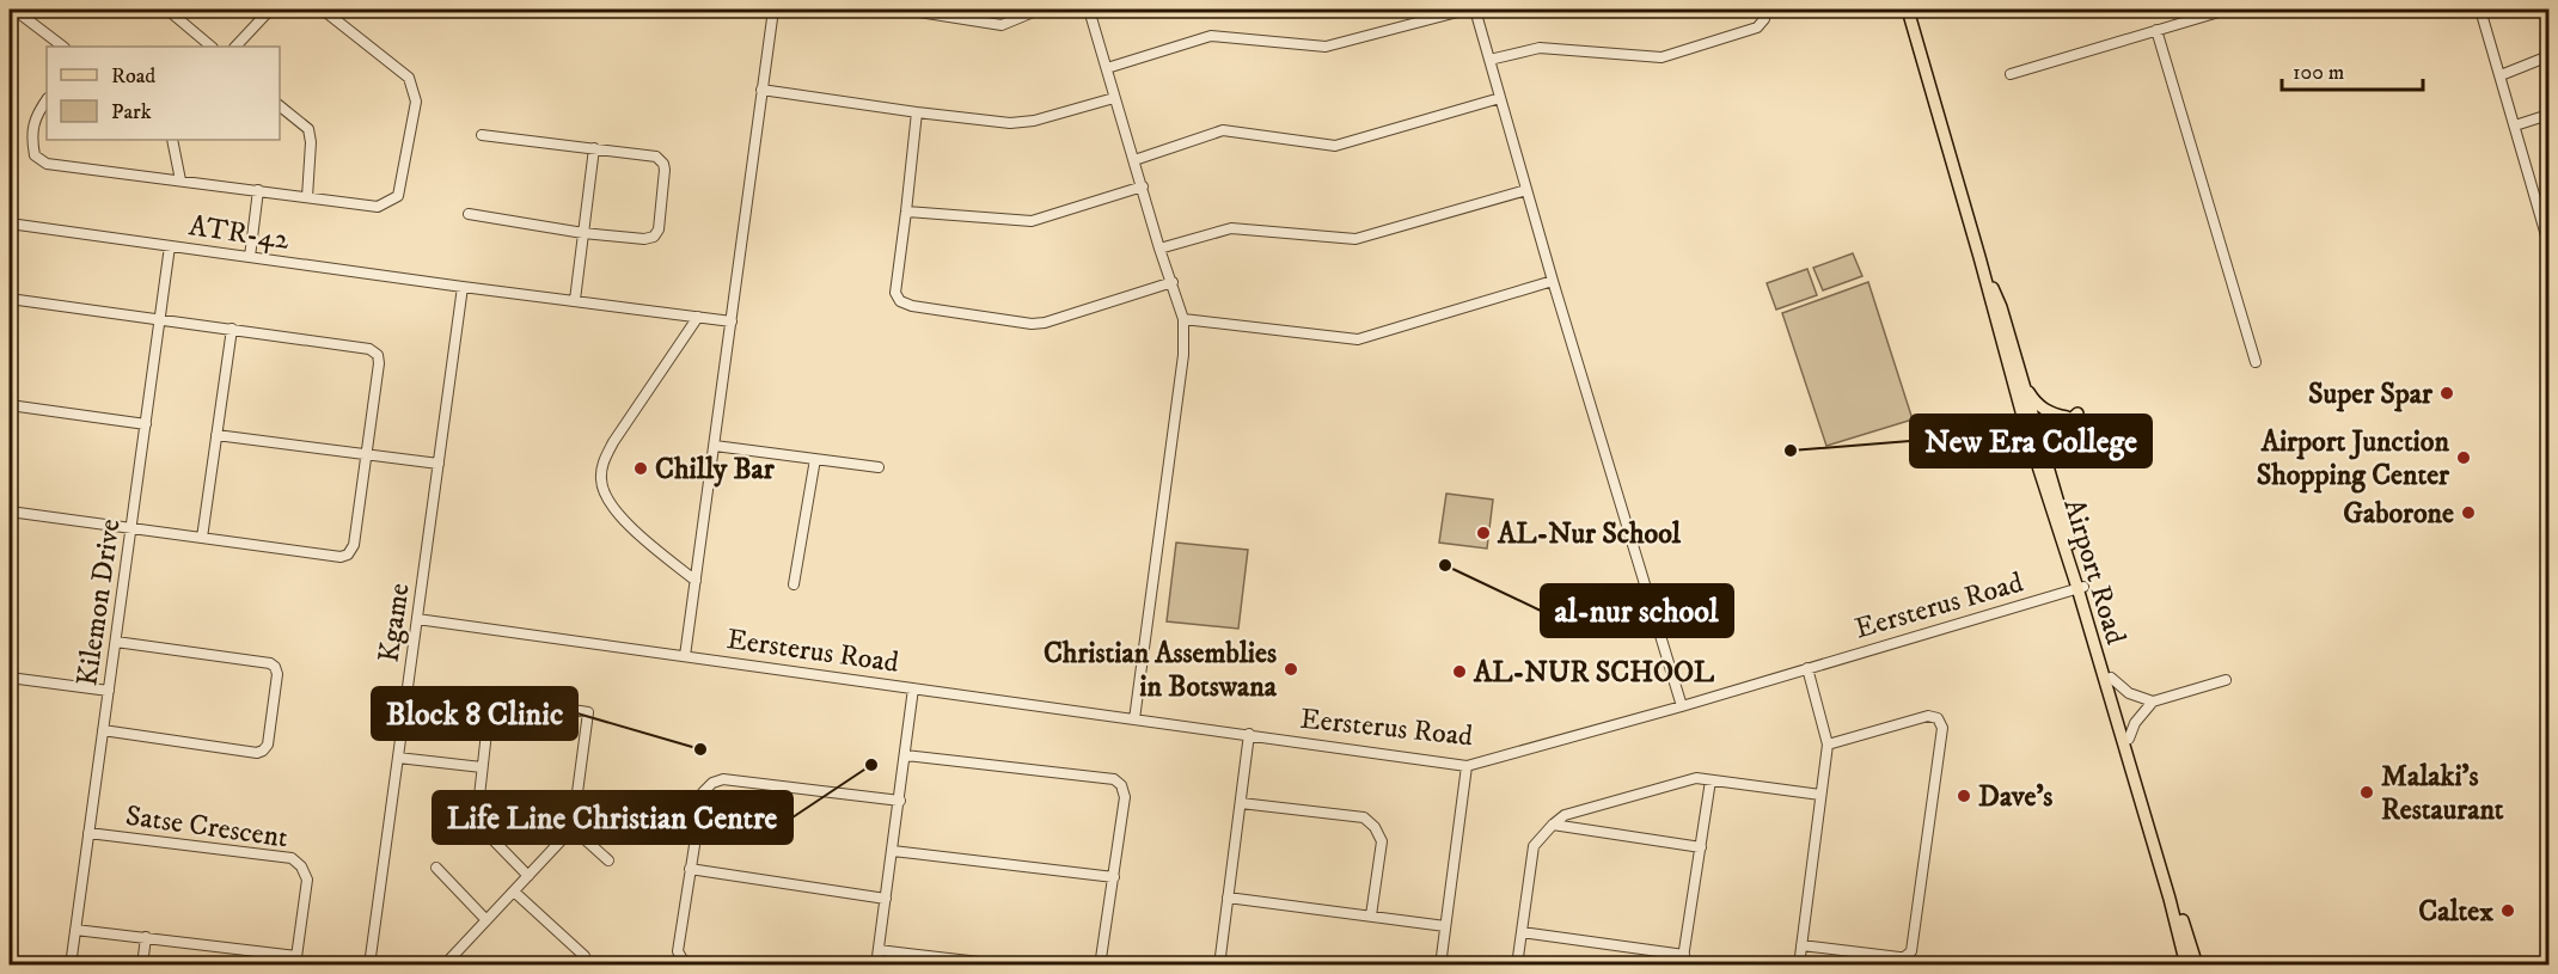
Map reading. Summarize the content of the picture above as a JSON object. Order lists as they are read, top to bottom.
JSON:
{
  "streets": {
    "main road": ["Airport Road"],
    "street": [
      "ATR-42",
      "Kilemon Drive",
      "Eersterus Road",
      "Kgame",
      "Satse Crescent"
    ]
  },
  "crossings": [
    ["ATR-42", "Kilemon Drive"],
    ["ATR-42", "Kgame"],
    ["Airport Road", "Eersterus Road"],
    ["Kilemon Drive", "Satse Crescent"],
    ["Eersterus Road", "Kgame"]
  ],
  "places": [
    "Super Spar",
    "New Era College",
    "Airport Junction Shopping Center",
    "Chilly Bar",
    "Gaborone",
    "AL-Nur School",
    "al-nur school",
    "Christian Assemblies in Botswana",
    "AL-NUR SCHOOL",
    "Block 8 Clinic",
    "Life Line Christian Centre",
    "Malaki's Restaurant",
    "Dave's",
    "Caltex"
  ],
  "legend": ["Road", "Park"],
  "scale_bar": "100 m"
}
